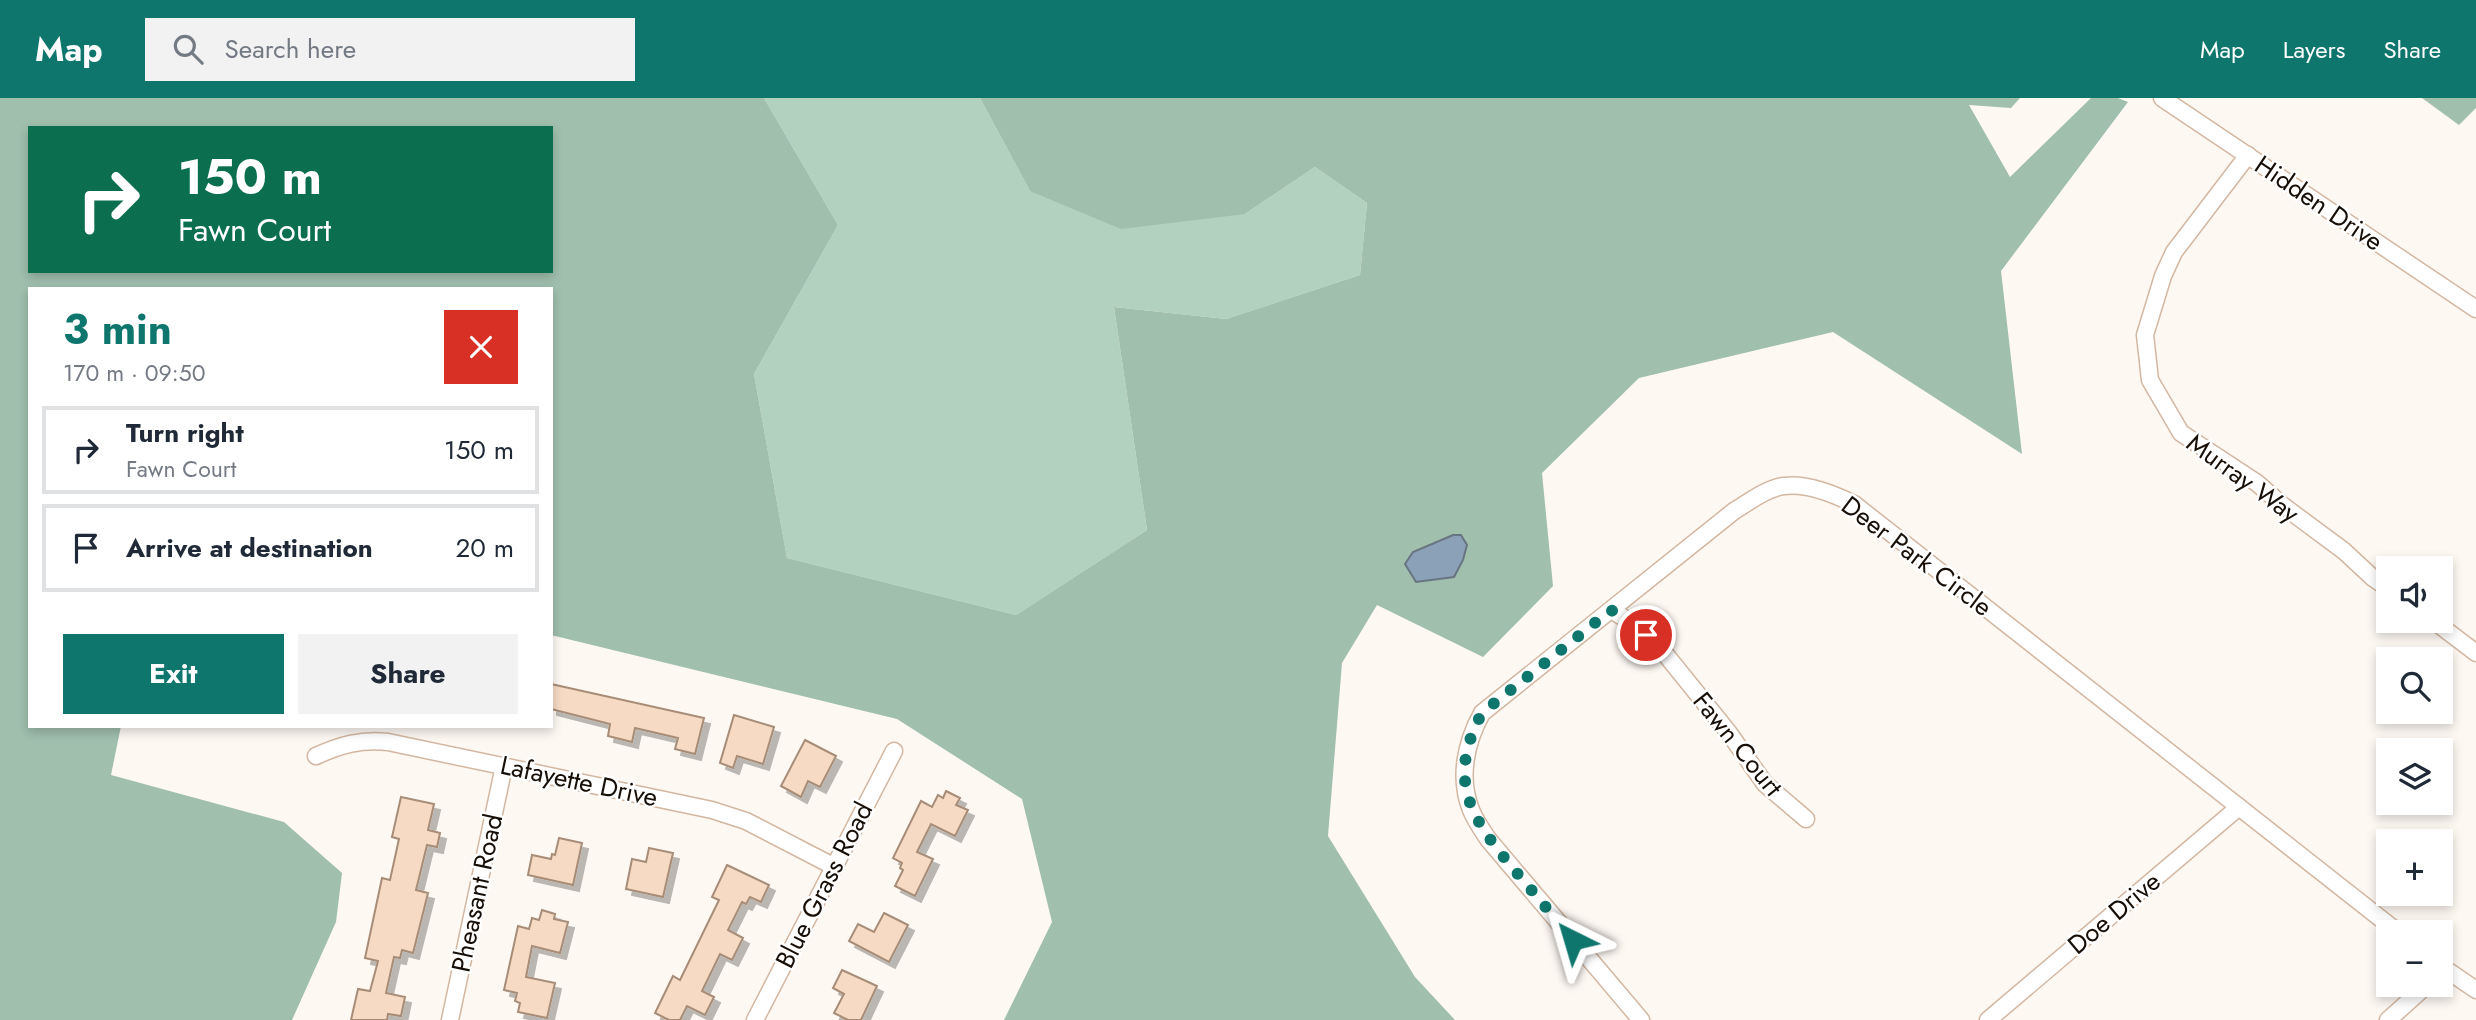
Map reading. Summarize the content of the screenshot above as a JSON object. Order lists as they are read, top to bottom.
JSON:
{
  "streets": {
    "street": [
      "Hidden Drive",
      "Murray Way",
      "Deer Park Circle",
      "Fawn Court",
      "Lafayette Drive",
      "Blue Grass Road",
      "Pheasant Road",
      "Doe Drive"
    ]
  },
  "crossings": [
    ["Hidden Drive", "Murray Way"],
    ["Deer Park Circle", "Fawn Court"],
    ["Deer Park Circle", "Doe Drive"],
    ["Lafayette Drive", "Blue Grass Road"],
    ["Lafayette Drive", "Pheasant Road"]
  ],
  "page": {
    "header": "Map",
    "search": "Search here",
    "nav": ["Map", "Layers", "Share"],
    "turn": ["150 m", "Fawn Court"],
    "heading": ["3 min", "170 m · 09:50"],
    "list": [
      {
        "name": "Turn right",
        "note": "Fawn Court",
        "value": "150 m"
      },
      {
        "name": "Arrive at destination",
        "value": "20 m"
      }
    ],
    "map_buttons": ["+", "−"],
    "buttons": ["Exit", "Share"]
  }
}
